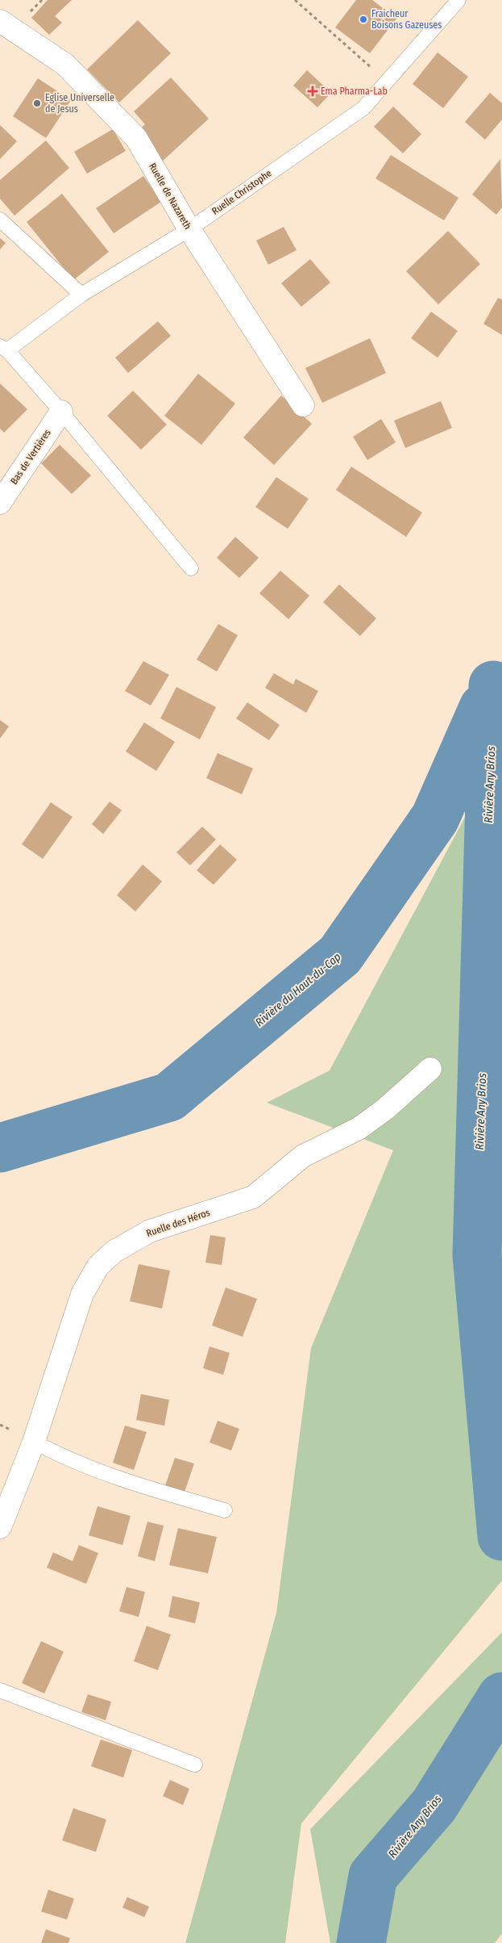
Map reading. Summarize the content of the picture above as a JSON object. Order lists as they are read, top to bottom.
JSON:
{
  "streets": {
    "street": ["Ruelle de Nazareth", "Bas de Vertières", "Ruelle des Héros"],
    "lane": ["Ruelle Christophe"]
  },
  "crossings": [
    ["Ruelle Christophe", "Ruelle de Nazareth"]
  ],
  "water": ["Rivière Any Brios", "Rivière du Haut-du-Cap"],
  "places": {
    "other": ["Fraicheur Boisons Gazeuses", "Eglise Universelle de Jesus"],
    "health": ["Ema Pharma-Lab"]
  }
}
